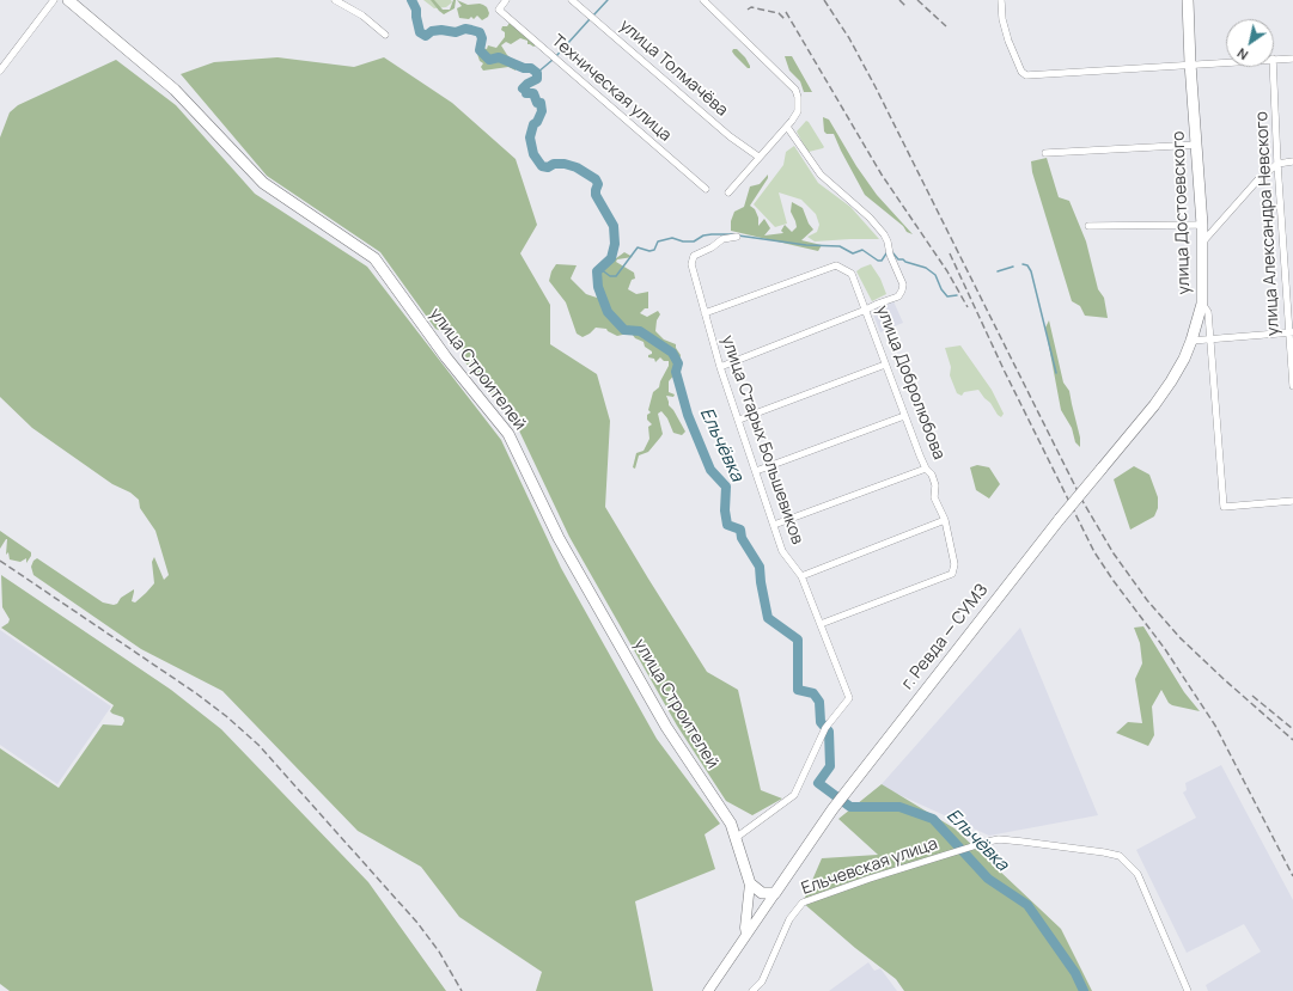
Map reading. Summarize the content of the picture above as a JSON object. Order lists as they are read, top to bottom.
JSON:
{
  "streets": {
    "main road": ["улица Достоевского", "улица Строителей", "г. Ревда — СУМЗ"],
    "street": [
      "улица Толмачёва",
      "Техническая улица",
      "улица Александра Невского",
      "улица Добролюбова",
      "улица Старых Большевиков",
      "Ельчевская улица"
    ]
  },
  "crossings": [
    ["улица Достоевского", "г. Ревда — СУМЗ"],
    ["улица Строителей", "улица Старых Большевиков"],
    ["улица Строителей", "г. Ревда — СУМЗ"],
    ["улица Добролюбова", "улица Старых Большевиков"]
  ],
  "water": ["Ельчёвка"],
  "north": "bottom left"
}
